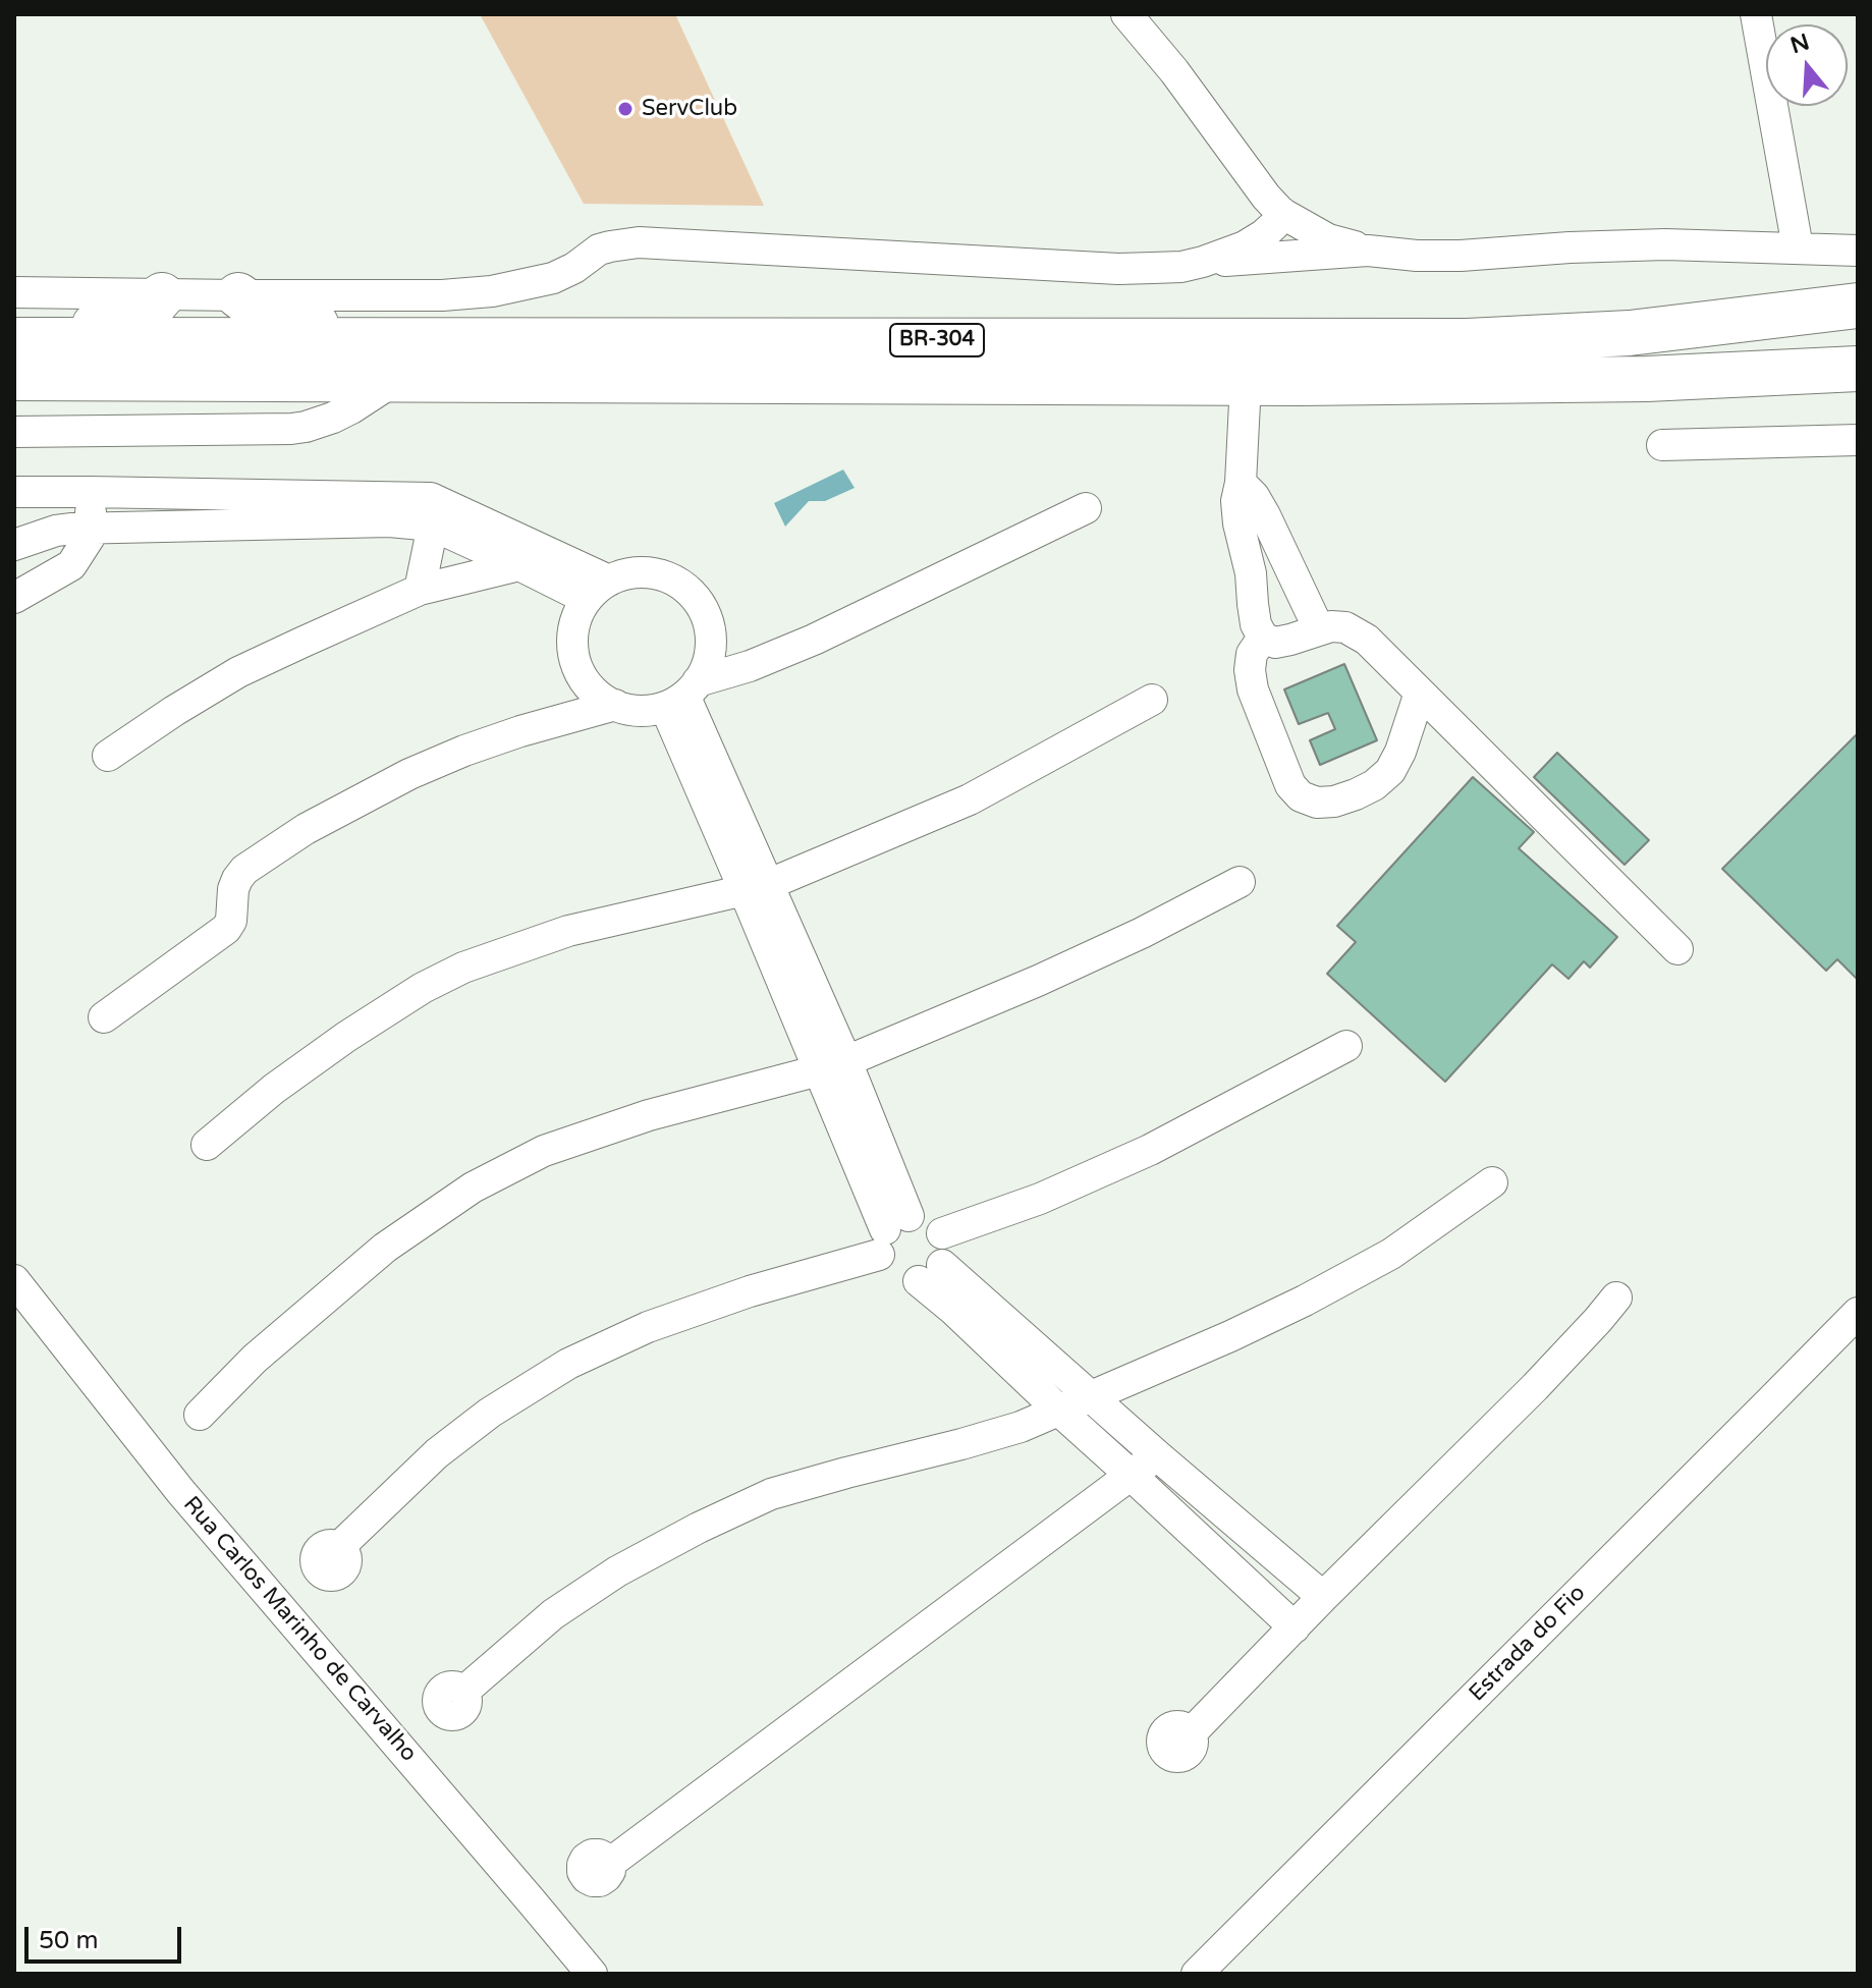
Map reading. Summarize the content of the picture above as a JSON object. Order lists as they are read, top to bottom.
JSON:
{
  "streets": {
    "highway": ["BR-304"],
    "street": ["Rua Carlos Marinho de Carvalho", "Estrada do Fio"]
  },
  "places": ["ServClub"],
  "scale_bar": "50 m",
  "north": "top"
}
